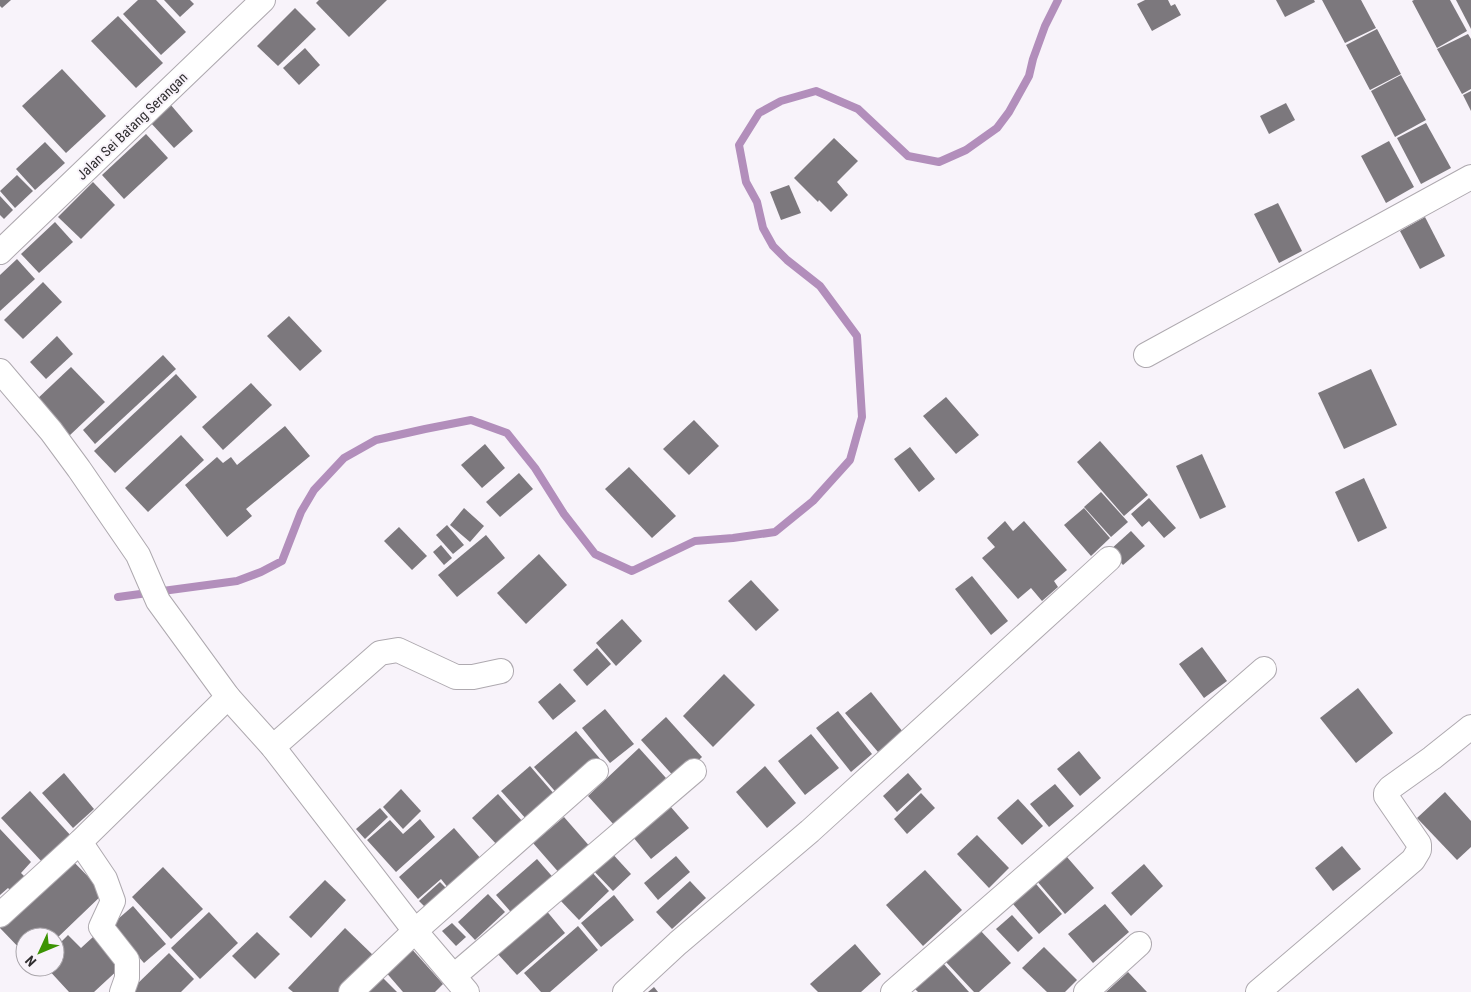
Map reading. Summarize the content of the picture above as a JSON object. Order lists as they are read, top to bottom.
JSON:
{
  "streets": {
    "street": ["Jalan Sei Batang Serangan"]
  },
  "north": "bottom left"
}
